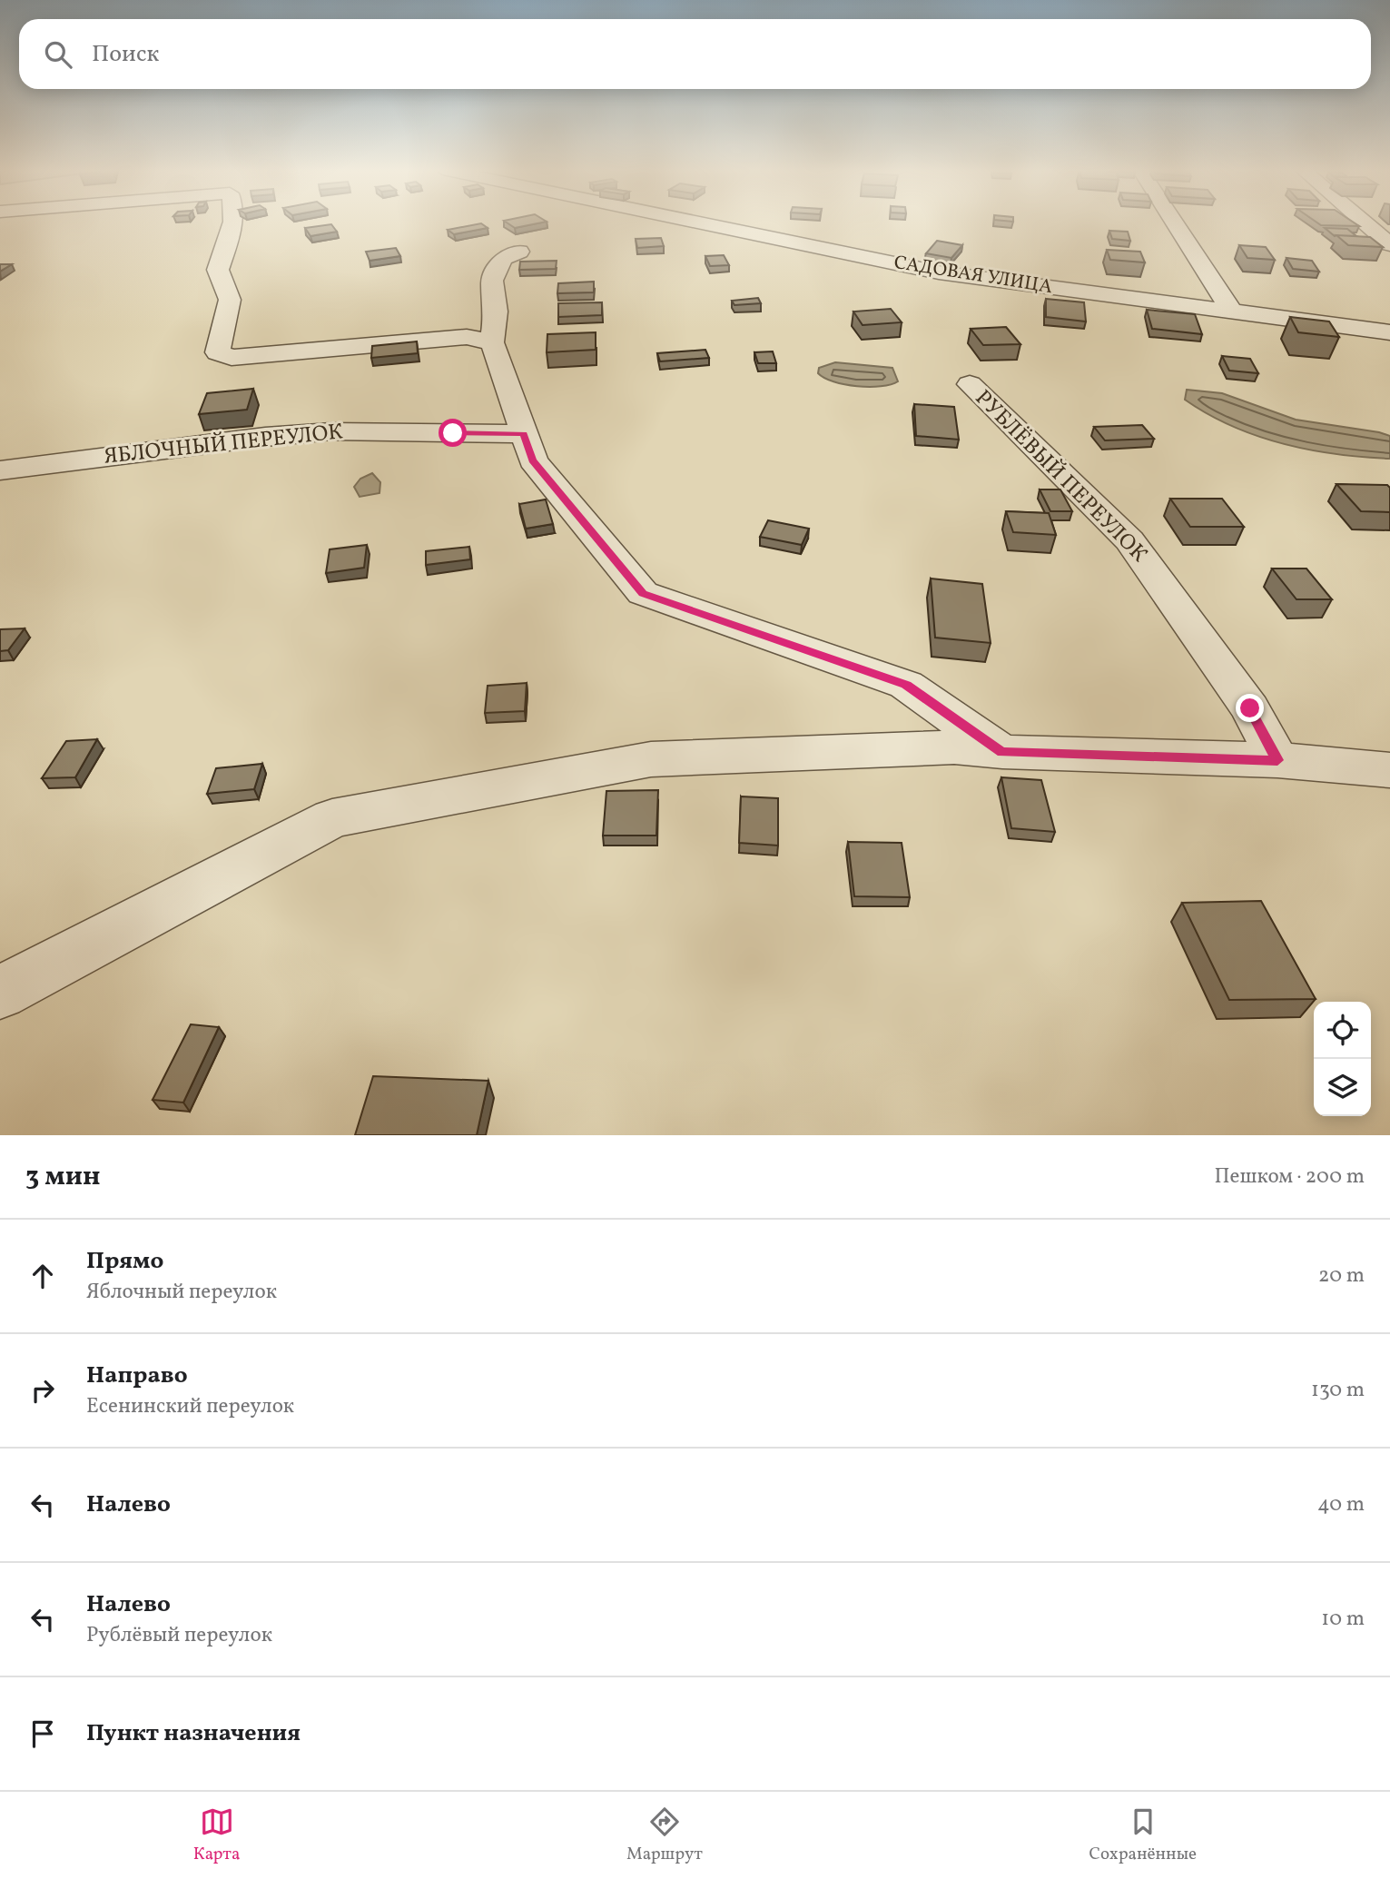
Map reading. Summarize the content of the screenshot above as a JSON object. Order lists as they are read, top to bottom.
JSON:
{
  "streets": {
    "street": ["САДОВАЯ УЛИЦА", "ЯБЛОЧНЫЙ ПЕРЕУЛОК", "РУБЛЁВЫЙ ПЕРЕУЛОК"]
  },
  "page": {
    "search": "Поиск",
    "heading": ["3 мин", "Пешком · 200 m"],
    "list": [
      ["Прямо", "Яблочный переулок", "20 m"],
      ["Направо", "Есенинский переулок", "130 m"],
      ["Налево", "40 m"],
      ["Налево", "Рублёвый переулок", "10 m"],
      "Пункт назначения"
    ],
    "nav": ["Карта", "Маршрут", "Сохранённые"]
  }
}
